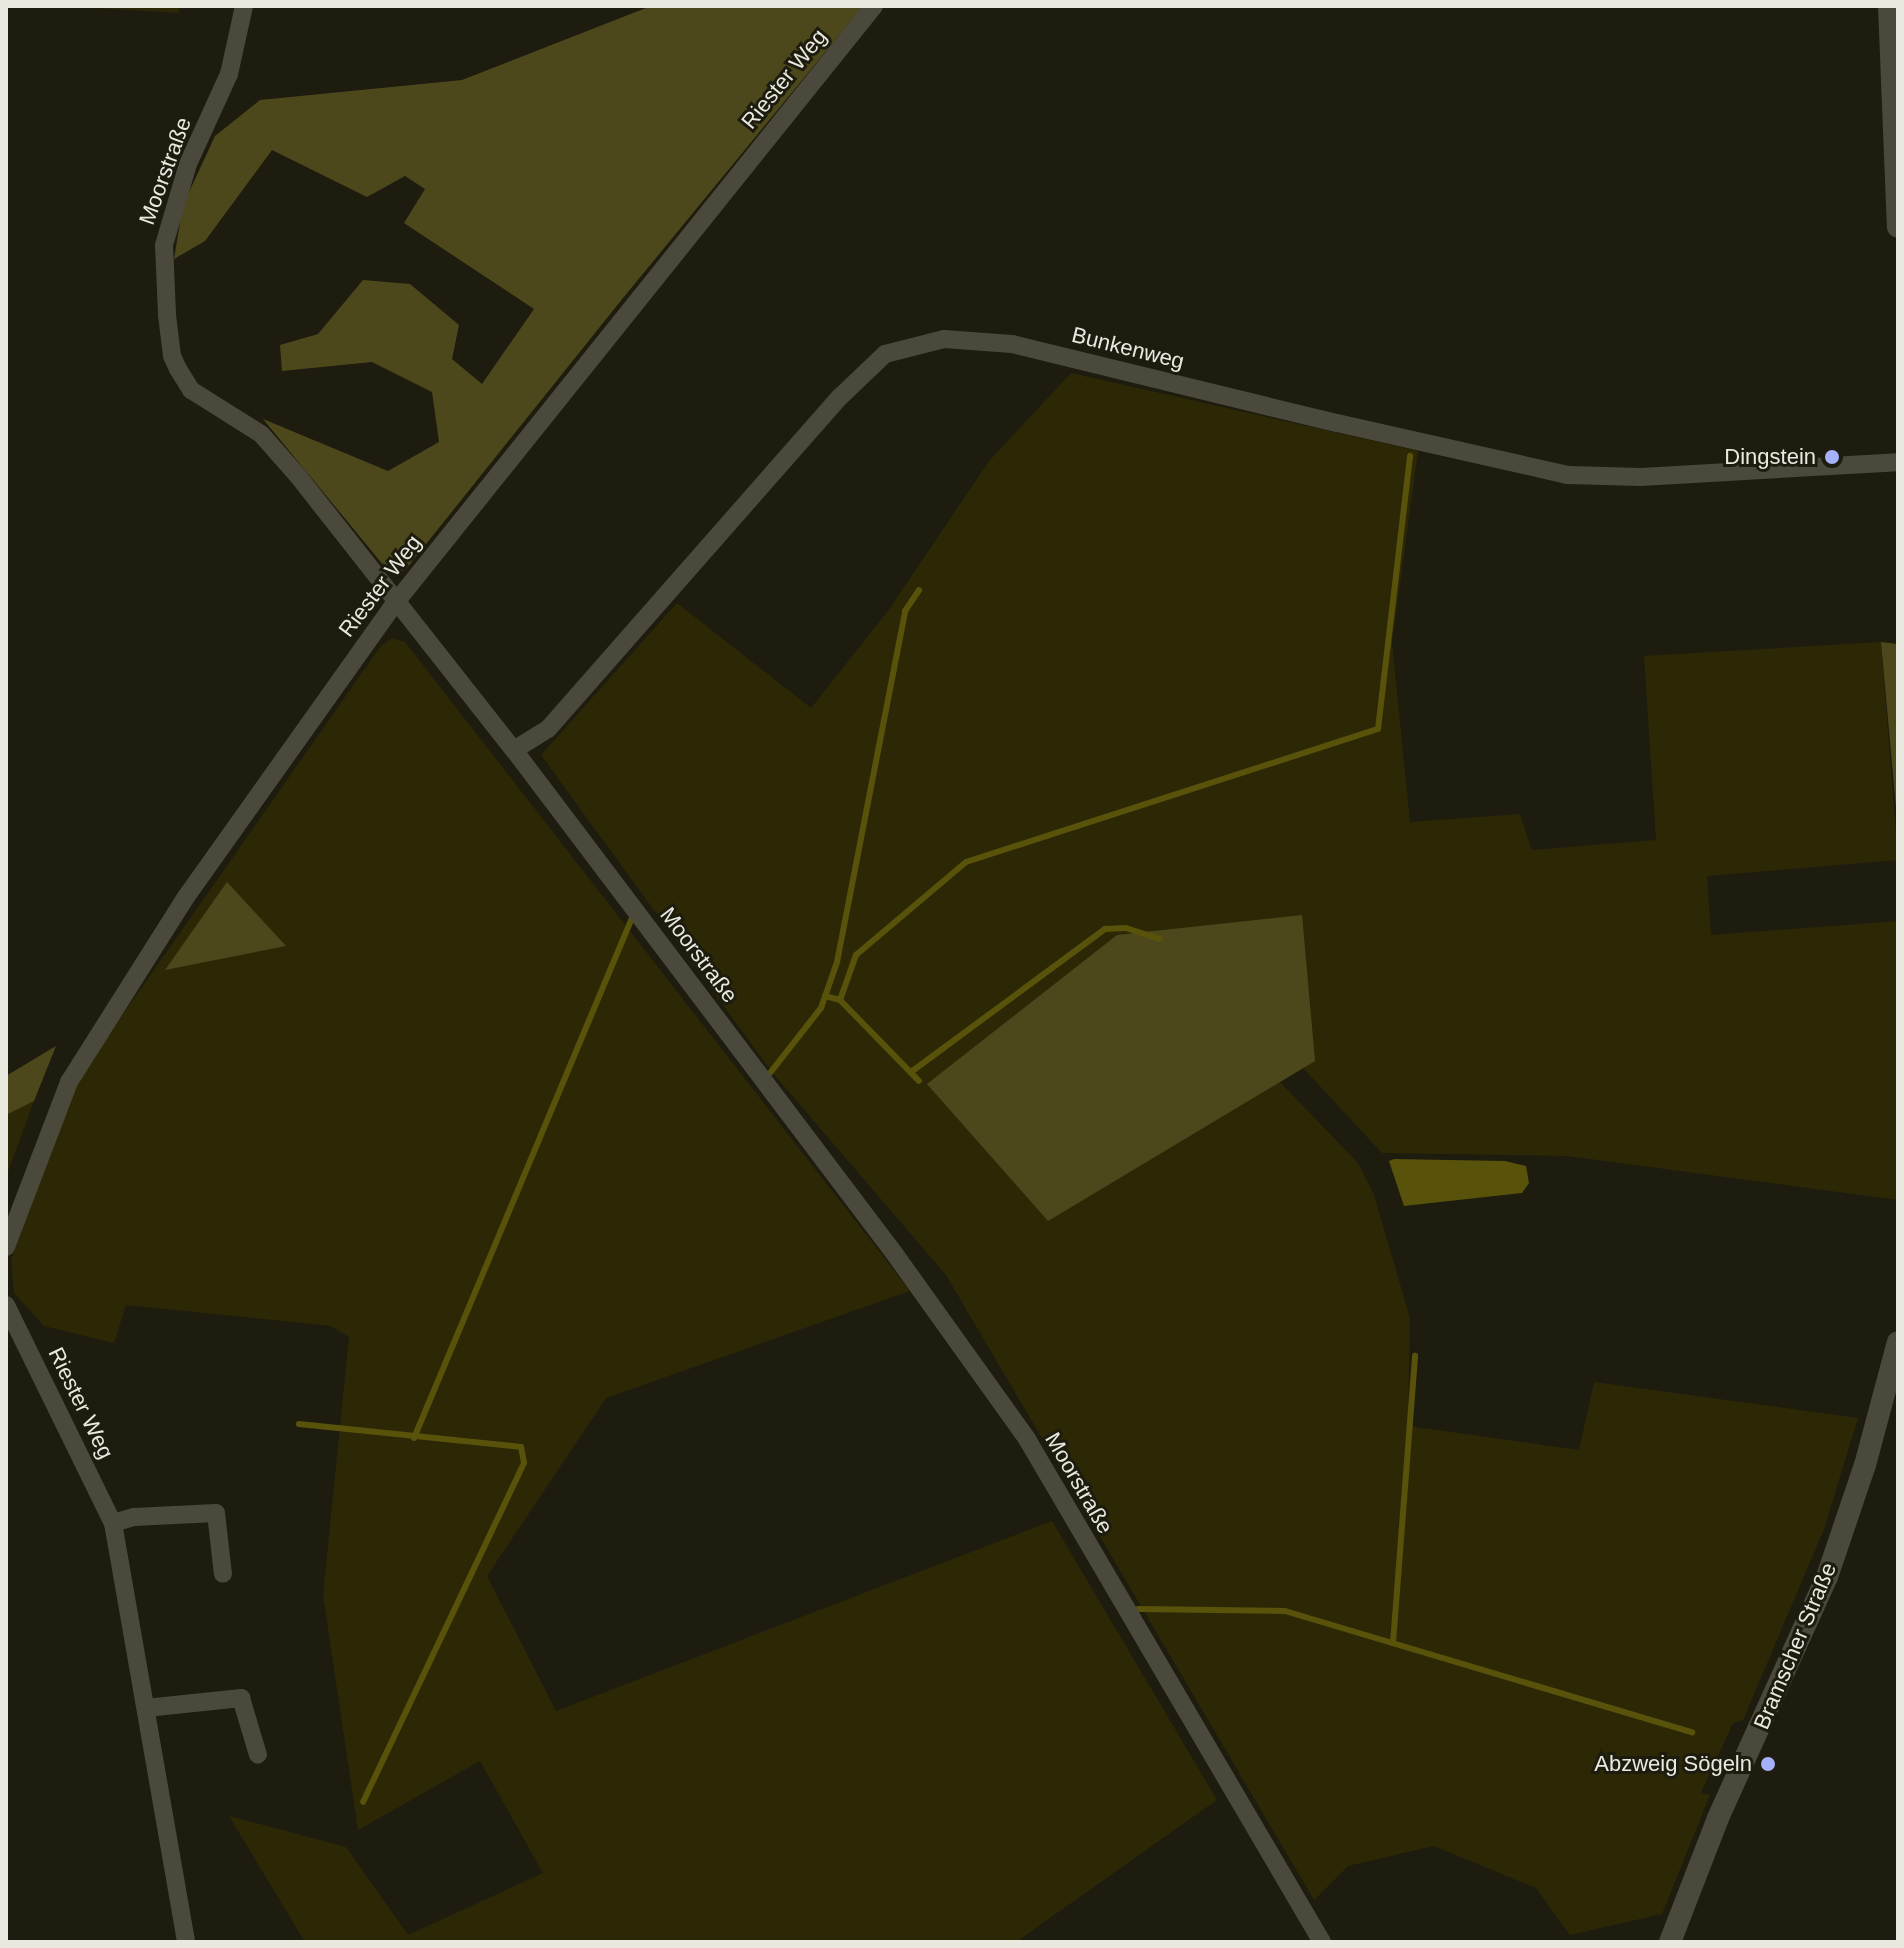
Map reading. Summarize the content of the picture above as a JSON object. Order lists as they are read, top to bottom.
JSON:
{
  "streets": {
    "street": [
      "Riester Weg",
      "Moorstraße",
      "Bunkenweg",
      "Bramscher Straße"
    ]
  },
  "crossings": [
    ["Riester Weg", "Moorstraße"],
    ["Moorstraße", "Bunkenweg"]
  ],
  "places": ["Dingstein", "Abzweig Sögeln"]
}
